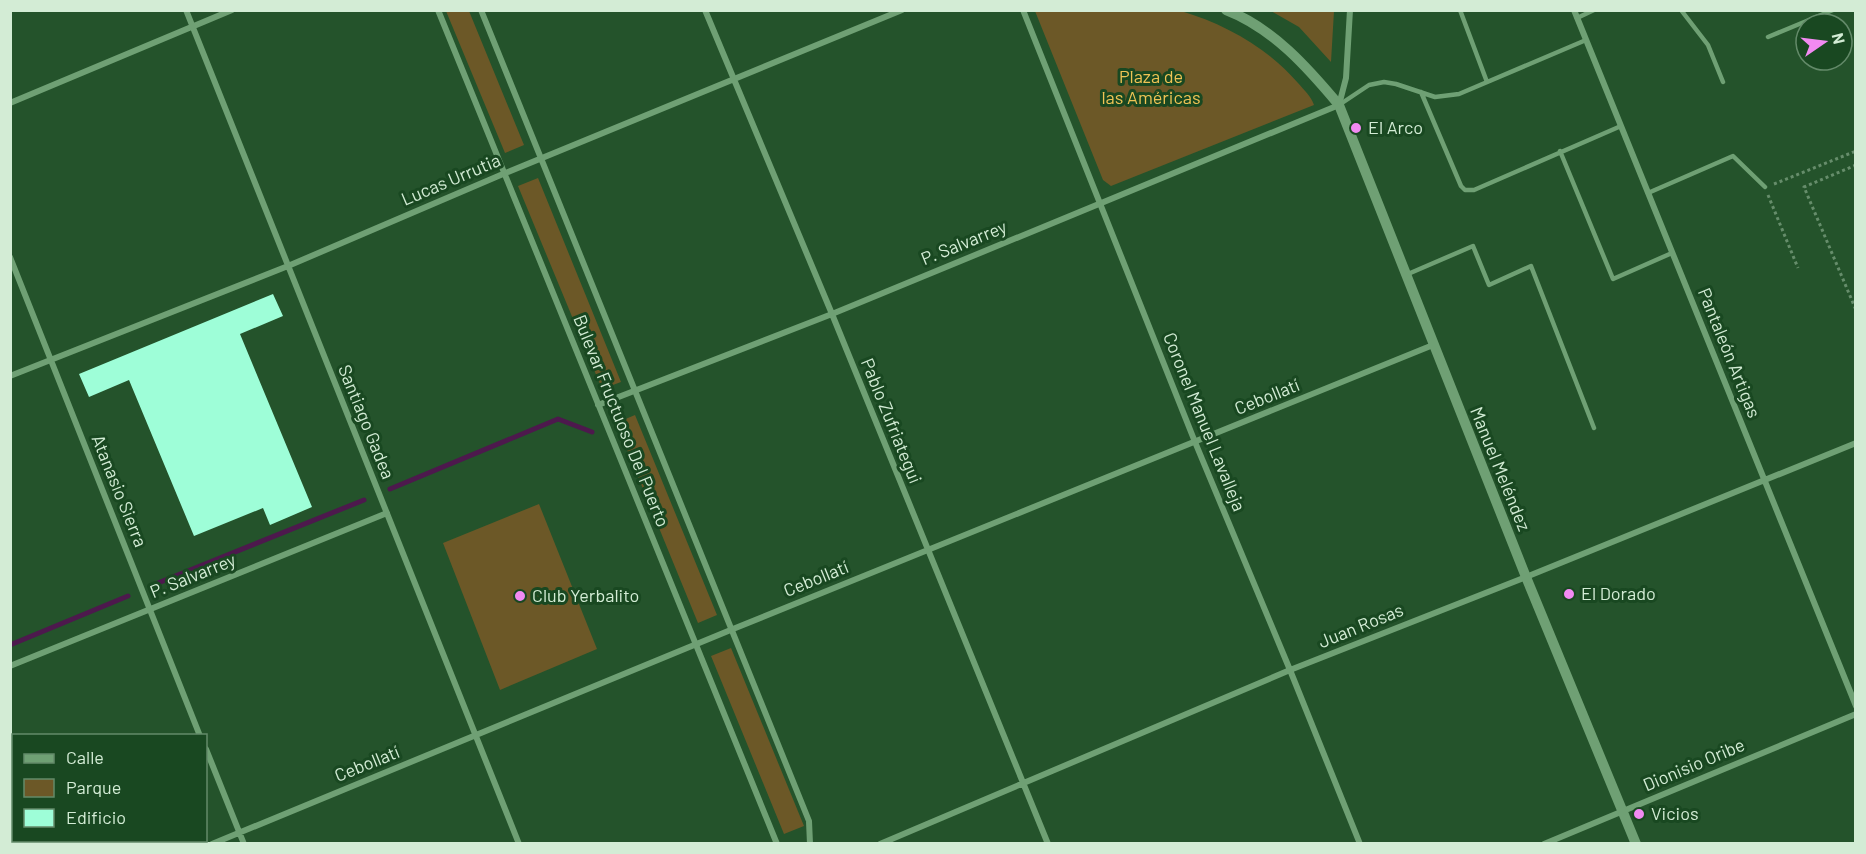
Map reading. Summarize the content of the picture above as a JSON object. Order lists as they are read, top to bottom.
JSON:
{
  "streets": {
    "street": [
      "Lucas Urrutia",
      "P. Salvarrey",
      "Pantaleón Artigas",
      "Cebollatí",
      "Bulevar Fructuoso Del Puerto",
      "Pablo Zufriategui",
      "Santiago Gadea",
      "Coronel Manuel Lavalleja",
      "Manuel Meléndez",
      "Atanasio Sierra",
      "Juan Rosas",
      "Dionisio Oribe"
    ]
  },
  "crossings": [
    ["Lucas Urrutia", "Bulevar Fructuoso Del Puerto"],
    ["Lucas Urrutia", "Pablo Zufriategui"],
    ["Lucas Urrutia", "Santiago Gadea"],
    ["Lucas Urrutia", "Atanasio Sierra"],
    ["P. Salvarrey", "Bulevar Fructuoso Del Puerto"],
    ["P. Salvarrey", "Pablo Zufriategui"],
    ["P. Salvarrey", "Santiago Gadea"],
    ["P. Salvarrey", "Coronel Manuel Lavalleja"],
    ["P. Salvarrey", "Manuel Meléndez"],
    ["P. Salvarrey", "Atanasio Sierra"],
    ["Pantaleón Artigas", "Juan Rosas"],
    ["Cebollatí", "Bulevar Fructuoso Del Puerto"],
    ["Cebollatí", "Pablo Zufriategui"],
    ["Cebollatí", "Santiago Gadea"],
    ["Cebollatí", "Coronel Manuel Lavalleja"],
    ["Cebollatí", "Manuel Meléndez"],
    ["Pablo Zufriategui", "Juan Rosas"],
    ["Coronel Manuel Lavalleja", "Juan Rosas"],
    ["Manuel Meléndez", "Juan Rosas"],
    ["Manuel Meléndez", "Dionisio Oribe"]
  ],
  "parks": ["Plaza de las Américas"],
  "places": [
    "El Arco",
    "El Dorado",
    "Club Yerbalito",
    "Vicios"
  ],
  "legend": ["Calle", "Parque", "Edificio"],
  "north": "right"
}
